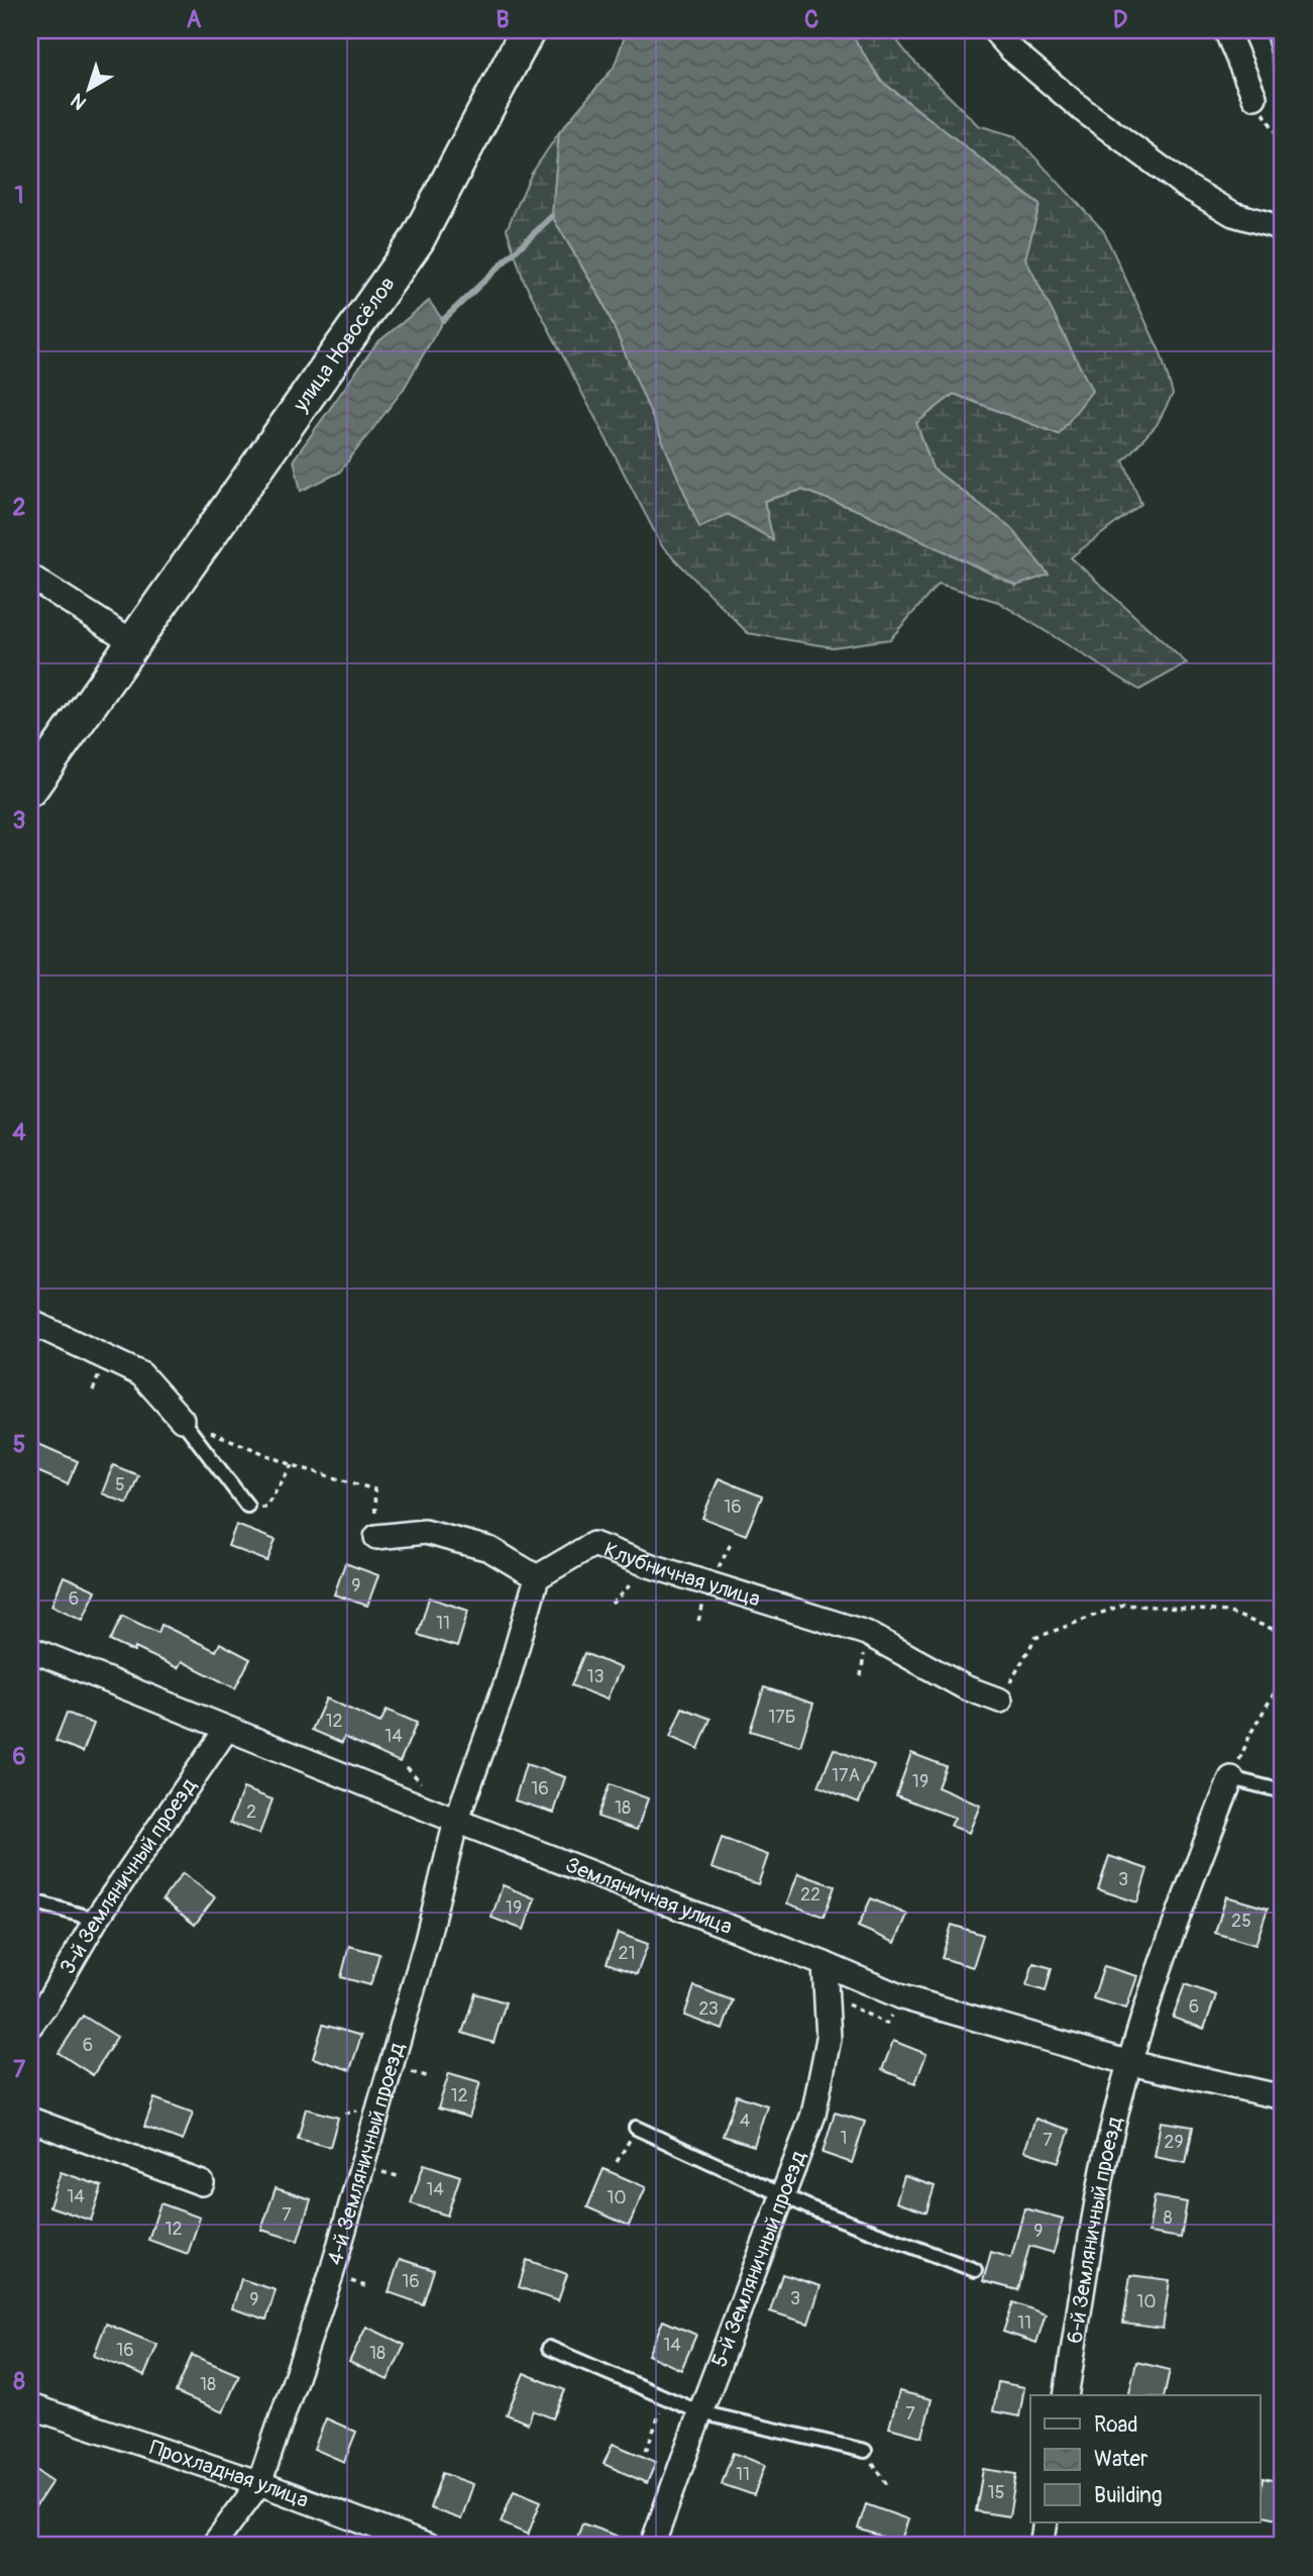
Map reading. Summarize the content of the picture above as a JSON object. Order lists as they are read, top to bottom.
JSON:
{
  "streets": {
    "street": [
      "улица Новосёлов",
      "Клубничная улица",
      "3-й Земляничный проезд",
      "Земляничная улица",
      "4-й Земляничный проезд",
      "6-й Земляничный проезд",
      "5-й Земляничный проезд",
      "Прохладная улица"
    ]
  },
  "crossings": [
    ["Клубничная улица", "4-й Земляничный проезд"],
    ["3-й Земляничный проезд", "Земляничная улица"],
    ["Земляничная улица", "4-й Земляничный проезд"],
    ["Земляничная улица", "6-й Земляничный проезд"],
    ["Земляничная улица", "5-й Земляничный проезд"],
    ["4-й Земляничный проезд", "Прохладная улица"]
  ],
  "house_numbers": [
    "5",
    "16",
    "9",
    "6",
    "11",
    "13",
    "17Б",
    "12",
    "14",
    "17А",
    "19",
    "16",
    "18",
    "2",
    "3",
    "22",
    "19",
    "25",
    "21",
    "6",
    "23",
    "6",
    "12",
    "4",
    "1",
    "7",
    "29",
    "14",
    "14",
    "10",
    "7",
    "8",
    "12",
    "9",
    "16",
    "3",
    "9",
    "10",
    "11",
    "14",
    "16",
    "18",
    "18",
    "7",
    "11",
    "15"
  ],
  "legend": ["Road", "Water", "Building"],
  "north": "bottom left",
  "grid": {
    "columns": [
      "A",
      "B",
      "C",
      "D"
    ],
    "rows": [
      "1",
      "2",
      "3",
      "4",
      "5",
      "6",
      "7",
      "8"
    ]
  }
}
